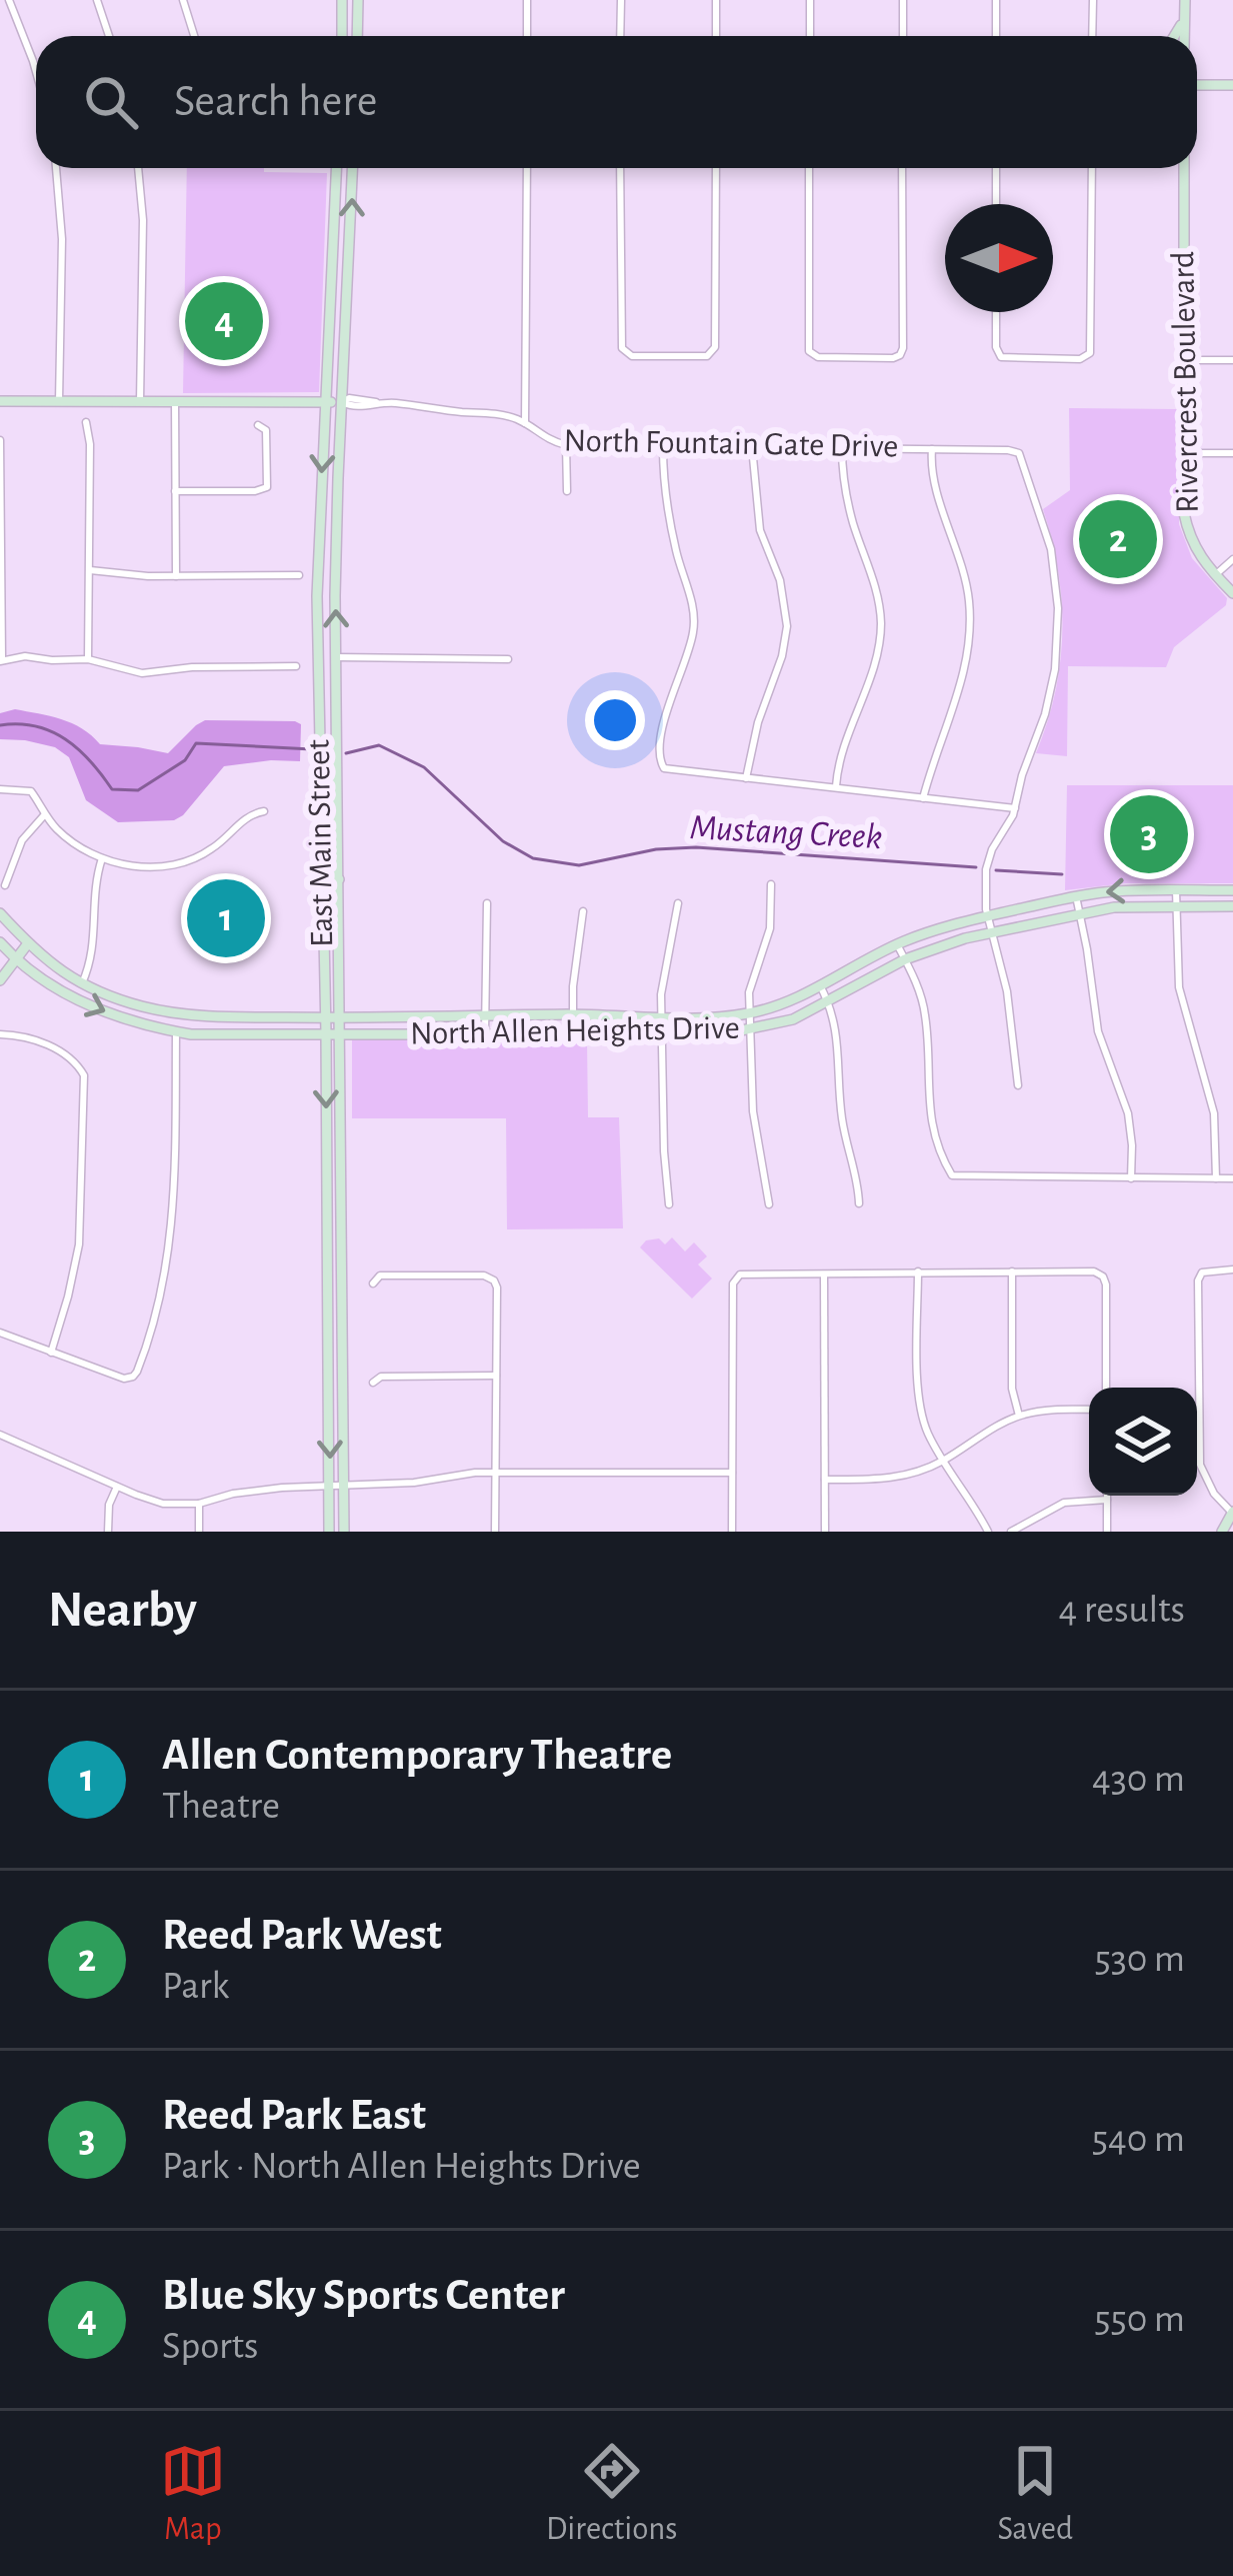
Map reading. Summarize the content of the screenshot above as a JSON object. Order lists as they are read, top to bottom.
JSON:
{
  "streets": {
    "main road": ["Rivercrest Boulevard", "East Main Street", "North Allen Heights Drive"],
    "street": ["North Fountain Gate Drive"]
  },
  "crossings": [
    ["North Fountain Gate Drive", "East Main Street"],
    ["East Main Street", "North Allen Heights Drive"]
  ],
  "water": ["Mustang Creek"],
  "north": "right",
  "page": {
    "search": "Search here",
    "pins": [
      "4",
      "2",
      "3",
      "1"
    ],
    "heading": ["Nearby", "4 results"],
    "list": [
      {
        "mark": "1",
        "name": "Allen Contemporary Theatre",
        "note": "Theatre",
        "value": "430 m"
      },
      {
        "mark": "2",
        "name": "Reed Park West",
        "note": "Park",
        "value": "530 m"
      },
      {
        "mark": "3",
        "name": "Reed Park East",
        "note": "Park · North Allen Heights Drive",
        "value": "540 m"
      },
      {
        "mark": "4",
        "name": "Blue Sky Sports Center",
        "note": "Sports",
        "value": "550 m"
      }
    ],
    "nav": ["Map", "Directions", "Saved"]
  }
}
